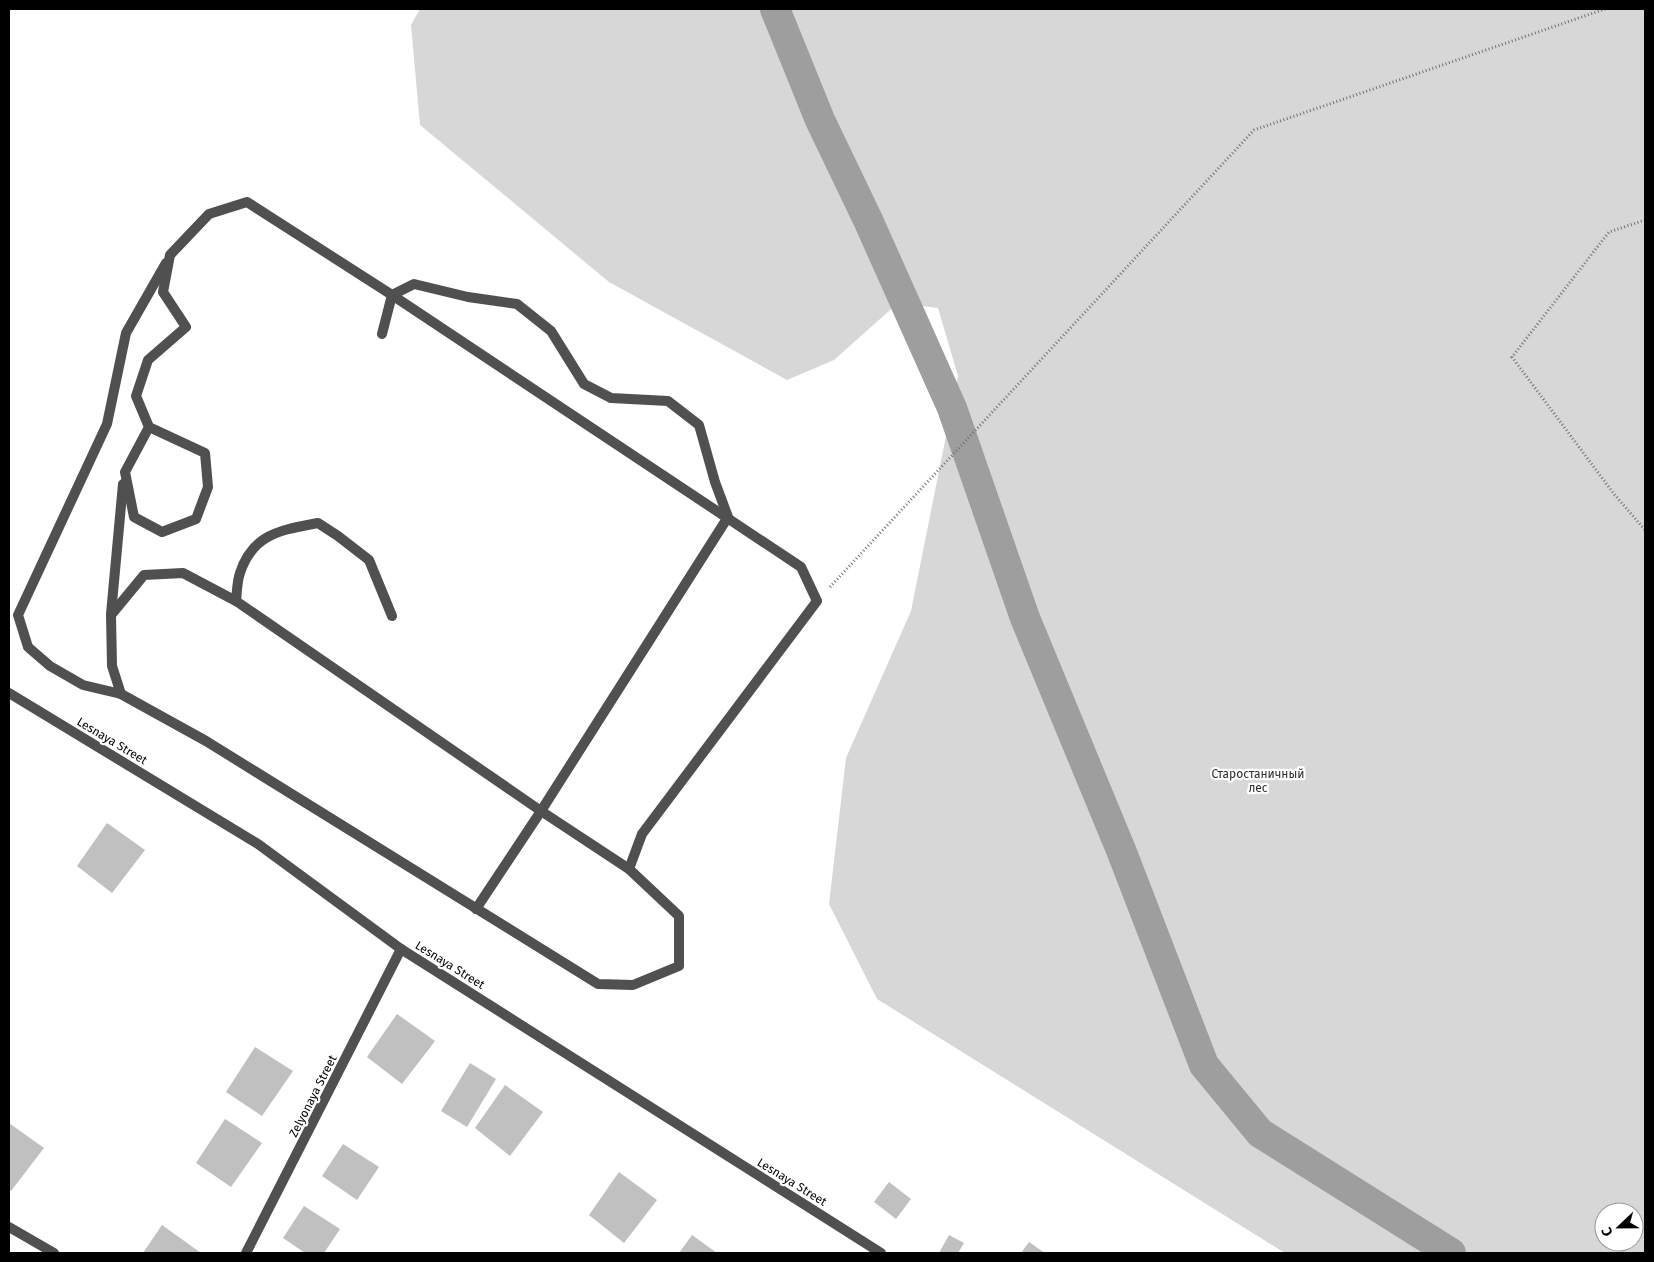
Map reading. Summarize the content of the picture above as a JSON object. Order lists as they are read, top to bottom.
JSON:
{
  "streets": {
    "street": ["Lesnaya Street", "Zelyonaya Street"]
  },
  "crossings": [
    ["Lesnaya Street", "Zelyonaya Street"]
  ],
  "parks": ["Старостаничный лес"],
  "north": "left"
}
